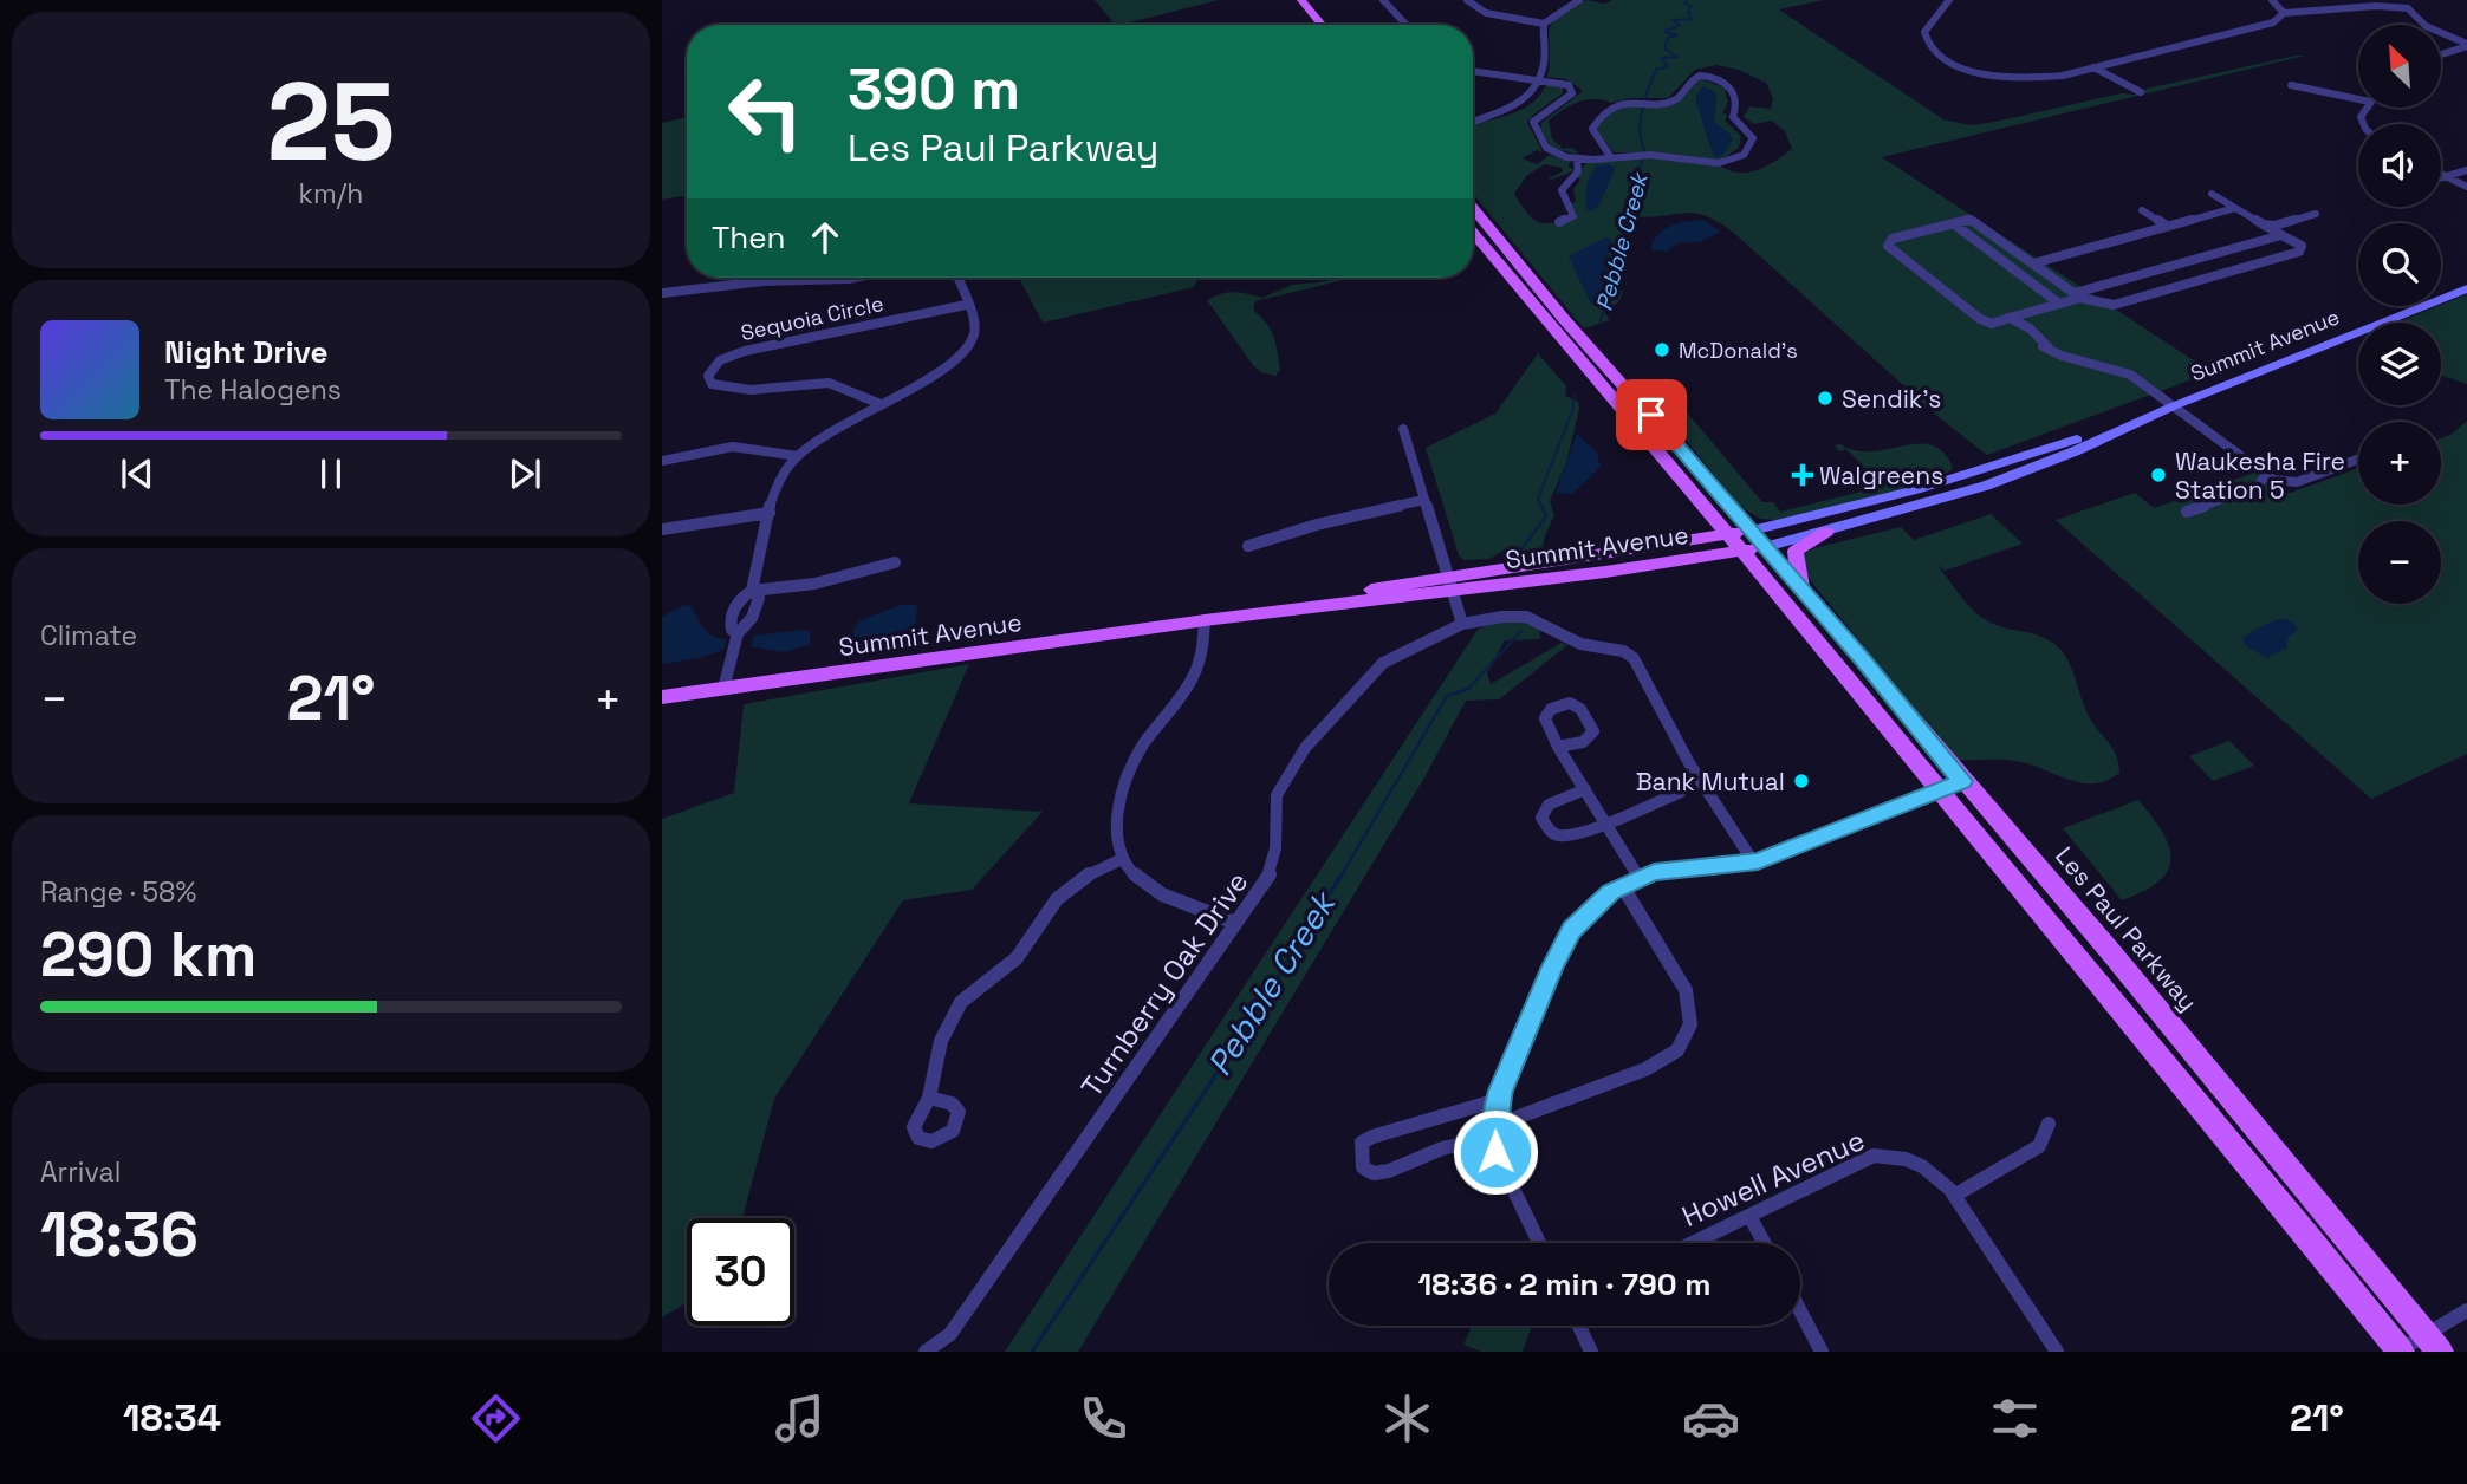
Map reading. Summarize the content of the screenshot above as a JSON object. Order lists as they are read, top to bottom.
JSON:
{
  "streets": {
    "main road": ["Summit Avenue", "Les Paul Parkway"],
    "street": ["Sequoia Circle", "Turnberry Oak Drive", "Howell Avenue"]
  },
  "crossings": [
    ["Summit Avenue", "Les Paul Parkway"]
  ],
  "water": ["Pebble Creek"],
  "places": {
    "other": [
      "McDonald's",
      "Sendik's",
      "Waukesha Fire Station 5",
      "Bank Mutual"
    ],
    "health": ["Walgreens"]
  },
  "north": "top left",
  "page": {
    "tile": [
      ["25", "km/h"],
      "Climate",
      ["Range · 58%", "290 km"],
      ["Arrival", "18:36"]
    ],
    "map_buttons": ["+", "−"],
    "turn": ["390 m", "Les Paul Parkway"],
    "then": "Then",
    "song": ["Night Drive", "The Halogens"],
    "heat": ["−", "21°", "+"],
    "limit": "30",
    "trip": "18:36 · 2 min · 790 m",
    "tabs": ["18:34", "21°"]
  }
}
